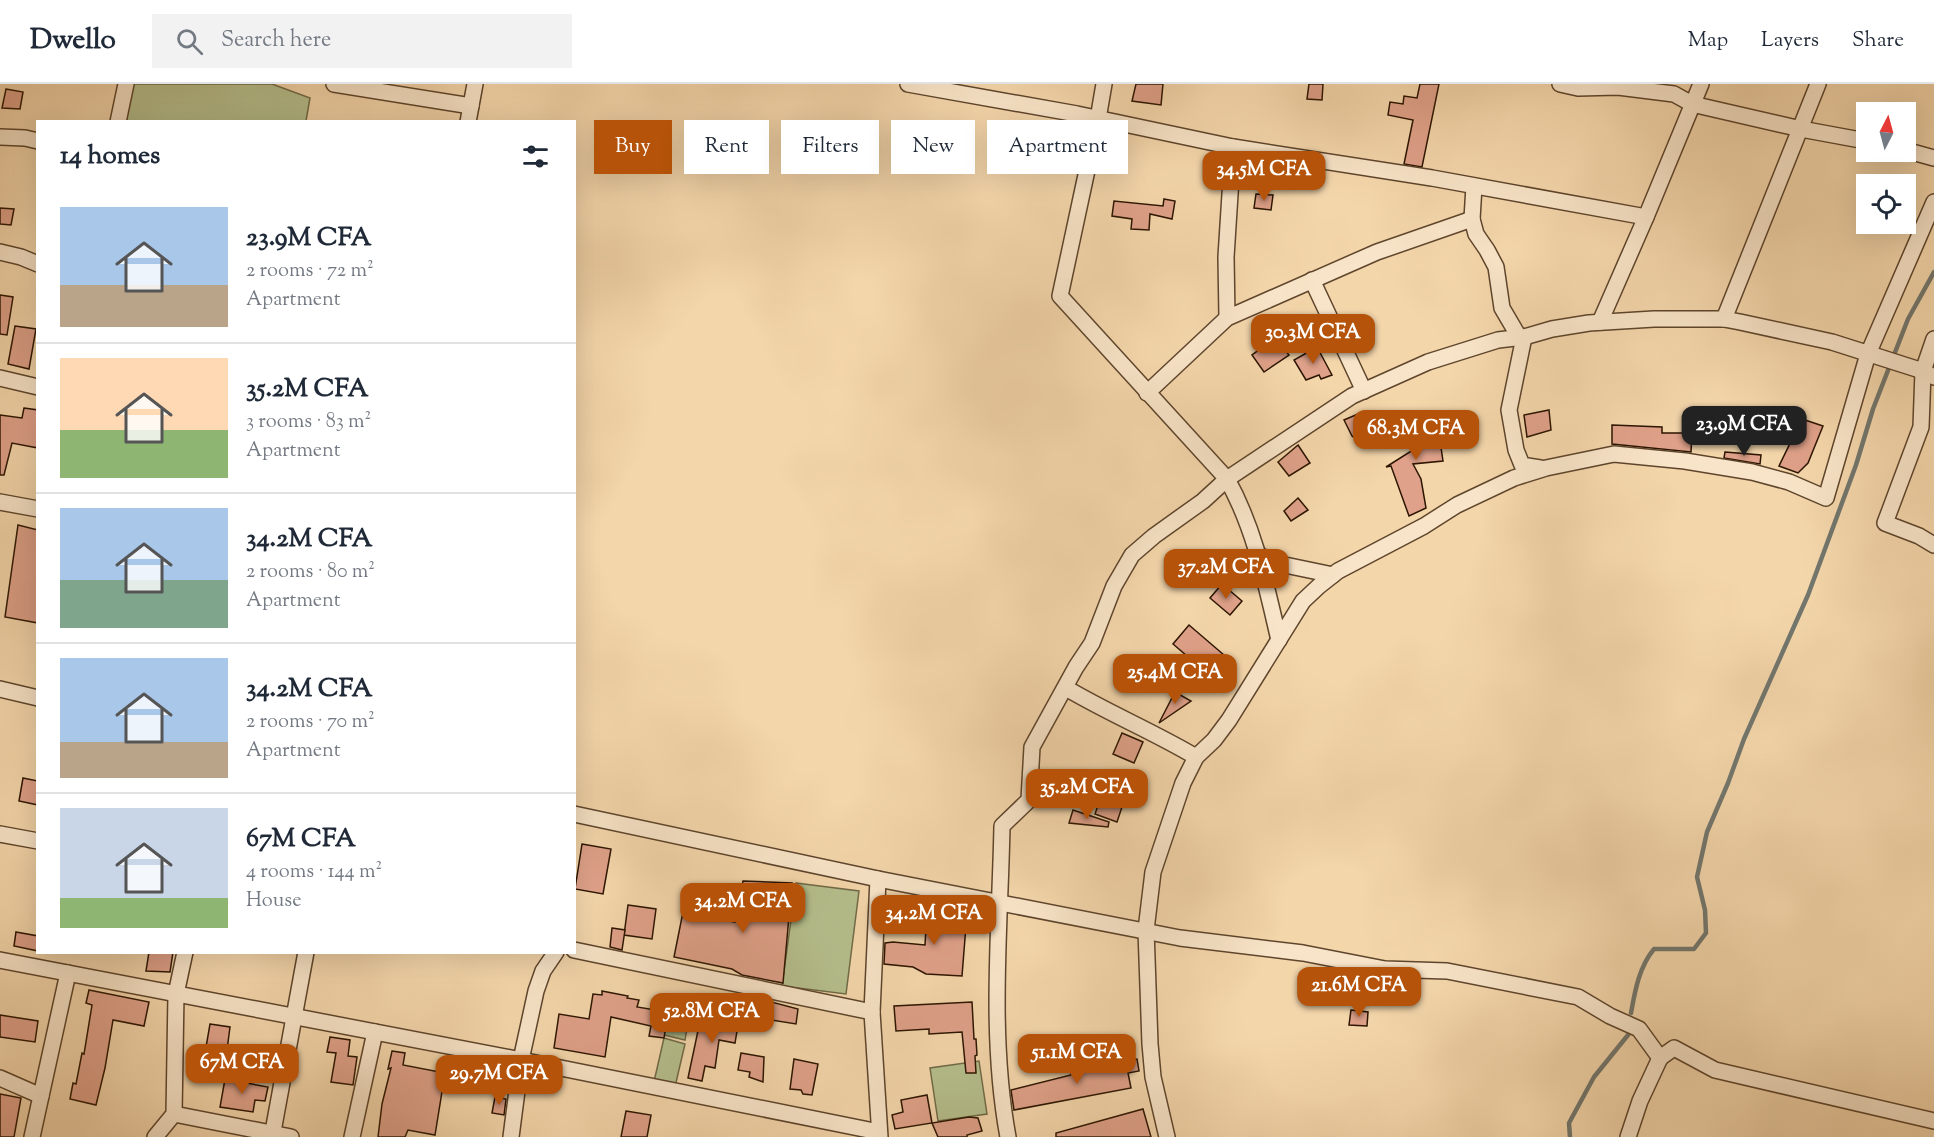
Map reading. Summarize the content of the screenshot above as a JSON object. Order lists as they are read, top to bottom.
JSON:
{
  "north": "top",
  "page": {
    "header": "Dwello",
    "search": "Search here",
    "nav": ["Map", "Layers", "Share"],
    "chip": [
      "Buy",
      "Rent",
      "Filters",
      "New",
      "Apartment"
    ],
    "heading": "14 homes",
    "price": [
      "34.5M CFA",
      "30.3M CFA",
      "23.9M CFA",
      "68.3M CFA",
      "37.2M CFA",
      "25.4M CFA",
      "35.2M CFA",
      "34.2M CFA",
      "34.2M CFA",
      "21.6M CFA",
      "52.8M CFA",
      "51.1M CFA",
      "67M CFA",
      "29.7M CFA"
    ],
    "list": [
      {
        "name": "23.9M CFA",
        "note": "2 rooms · 72 m² · Apartment"
      },
      {
        "name": "35.2M CFA",
        "note": "3 rooms · 83 m² · Apartment"
      },
      {
        "name": "34.2M CFA",
        "note": "2 rooms · 80 m² · Apartment"
      },
      {
        "name": "34.2M CFA",
        "note": "2 rooms · 70 m² · Apartment"
      },
      {
        "name": "67M CFA",
        "note": "4 rooms · 144 m² · House"
      }
    ]
  }
}
